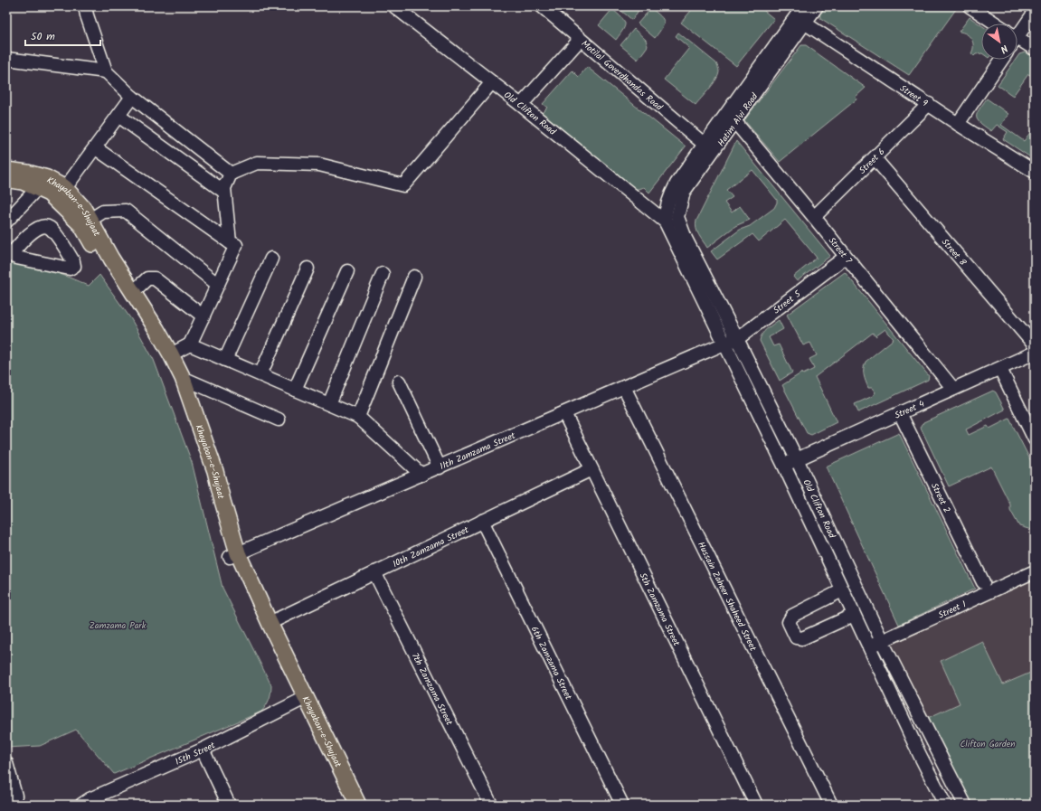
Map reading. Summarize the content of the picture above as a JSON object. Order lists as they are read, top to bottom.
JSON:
{
  "streets": {
    "main road": ["Khayaban-e-Shujaat"],
    "street": [
      "Motilal Goverdhandas Road",
      "Street 9",
      "Old Clifton Road",
      "Hatim Alvi Road",
      "Street 6",
      "Street 7",
      "Street 8",
      "Street 5",
      "Street 4",
      "11th Zamzama Street",
      "Street 2",
      "10th Zamzama Street",
      "Hussain Zaheer Shaheed Street",
      "5th Zamzama Street",
      "Street 1",
      "6th Zamzama Street",
      "7th Zamzama Street",
      "15th Street"
    ]
  },
  "crossings": [
    ["Motilal Goverdhandas Road", "Hatim Alvi Road"],
    ["Street 9", "Hatim Alvi Road"],
    ["Street 9", "Street 6"],
    ["Old Clifton Road", "Hatim Alvi Road"],
    ["Old Clifton Road", "Street 5"],
    ["Old Clifton Road", "Street 4"],
    ["Old Clifton Road", "11th Zamzama Street"],
    ["Old Clifton Road", "Street 1"],
    ["Hatim Alvi Road", "Street 7"],
    ["Street 6", "Street 7"],
    ["Street 6", "Street 8"],
    ["Khayaban-e-Shujaat", "11th Zamzama Street"],
    ["Khayaban-e-Shujaat", "10th Zamzama Street"],
    ["Khayaban-e-Shujaat", "15th Street"],
    ["Street 7", "Street 5"],
    ["Street 7", "Street 4"],
    ["Street 5", "11th Zamzama Street"],
    ["Street 4", "Street 2"],
    ["11th Zamzama Street", "Hussain Zaheer Shaheed Street"],
    ["11th Zamzama Street", "5th Zamzama Street"],
    ["10th Zamzama Street", "5th Zamzama Street"],
    ["10th Zamzama Street", "6th Zamzama Street"],
    ["10th Zamzama Street", "7th Zamzama Street"]
  ],
  "parks": ["Zamzama Park", "Clifton Garden"],
  "scale_bar": "50 m",
  "north": "bottom right"
}
